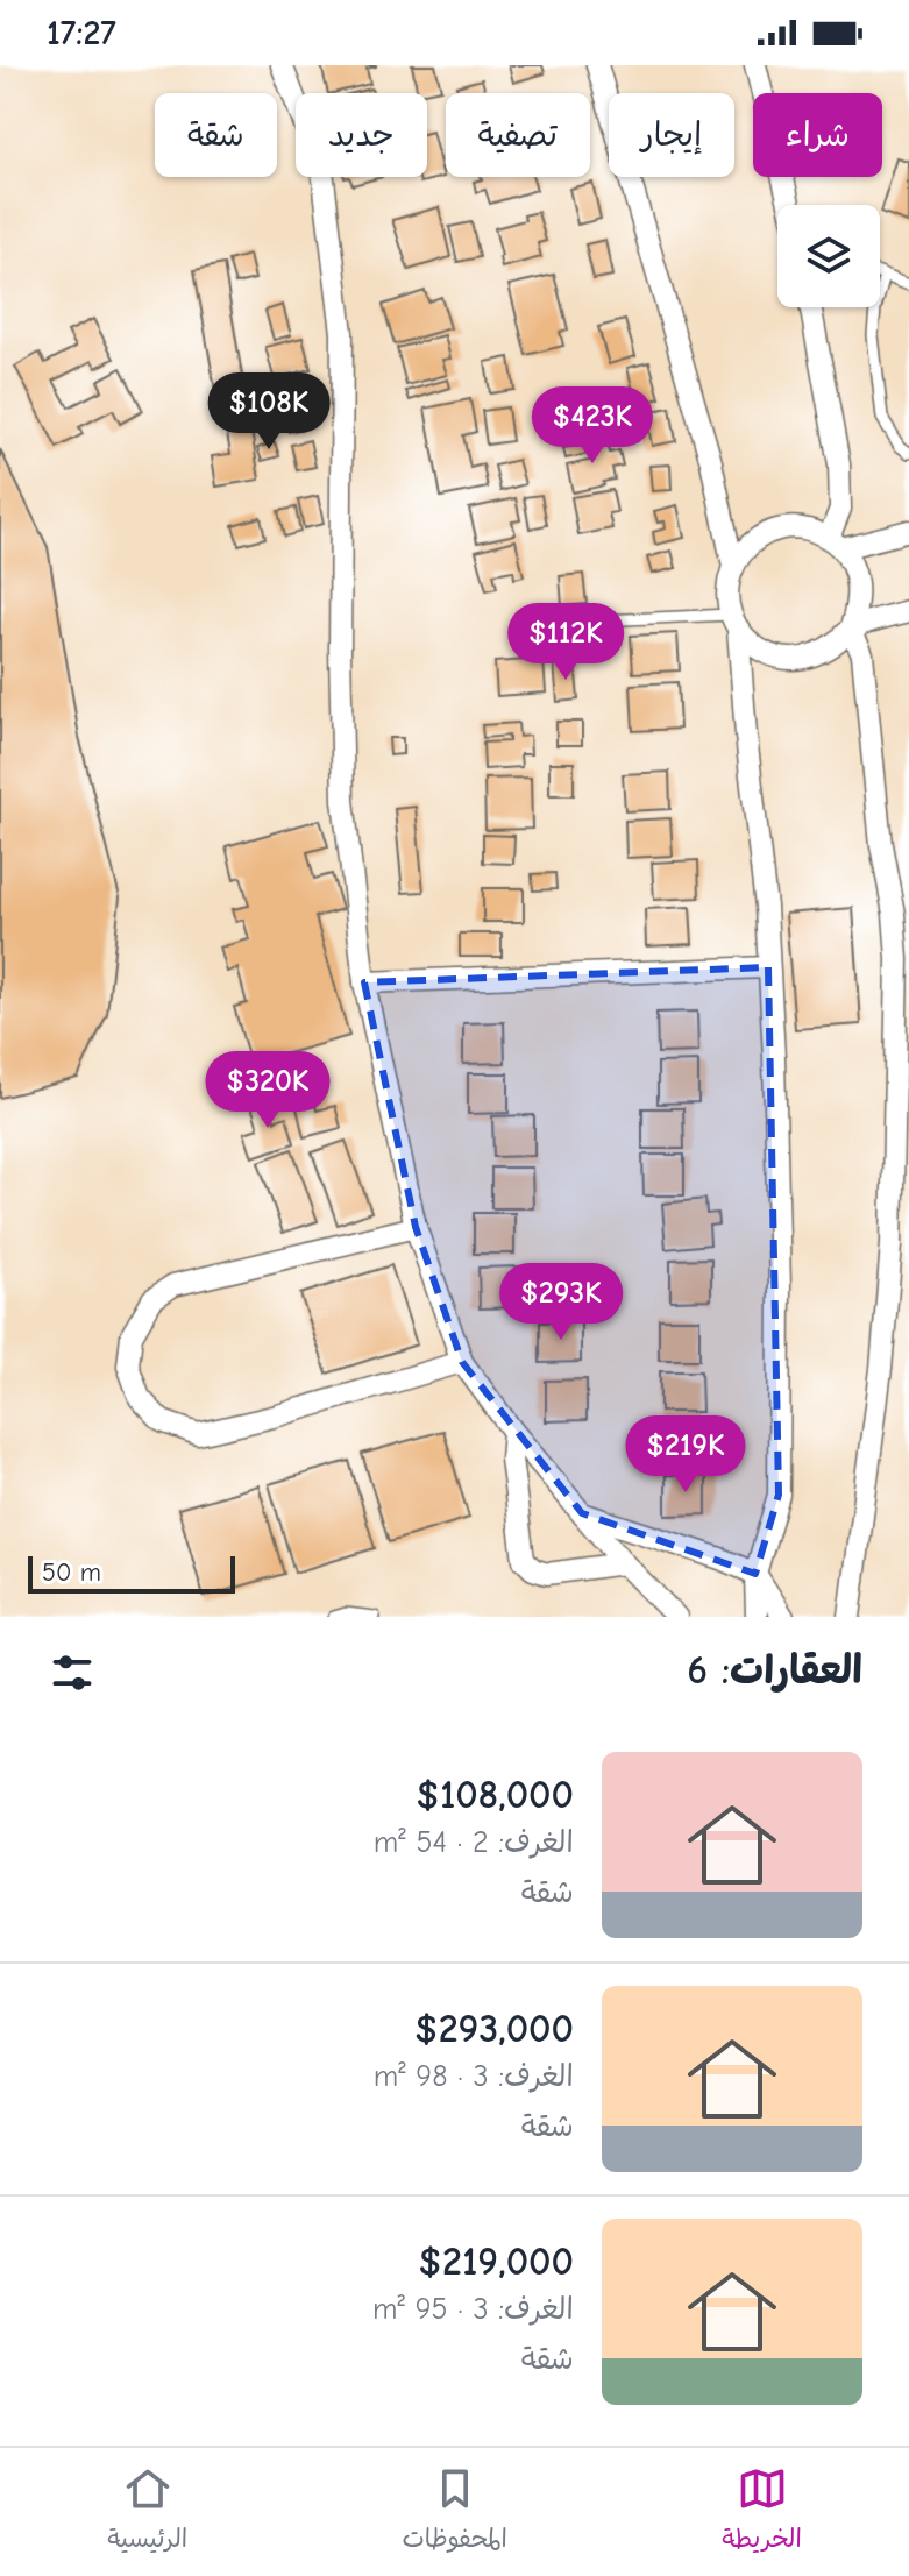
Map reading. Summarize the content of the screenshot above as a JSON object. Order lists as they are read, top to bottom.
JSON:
{
  "scale_bar": "50 m",
  "page": {
    "status": "17:27",
    "chip": [
      "شراء",
      "إيجار",
      "تصفية",
      "جديد",
      "شقة"
    ],
    "price": [
      "$108K",
      "$423K",
      "$112K",
      "$320K",
      "$293K",
      "$219K"
    ],
    "scale": "50 m",
    "heading": "العقارات: 6",
    "list": [
      {
        "name": "$108,000",
        "note": "الغرف: 2 · 54 m² · شقة"
      },
      {
        "name": "$293,000",
        "note": "الغرف: 3 · 98 m² · شقة"
      },
      {
        "name": "$219,000",
        "note": "الغرف: 3 · 95 m² · شقة"
      }
    ],
    "tabs": ["الخريطة", "المحفوظات", "الرئيسية"]
  }
}
